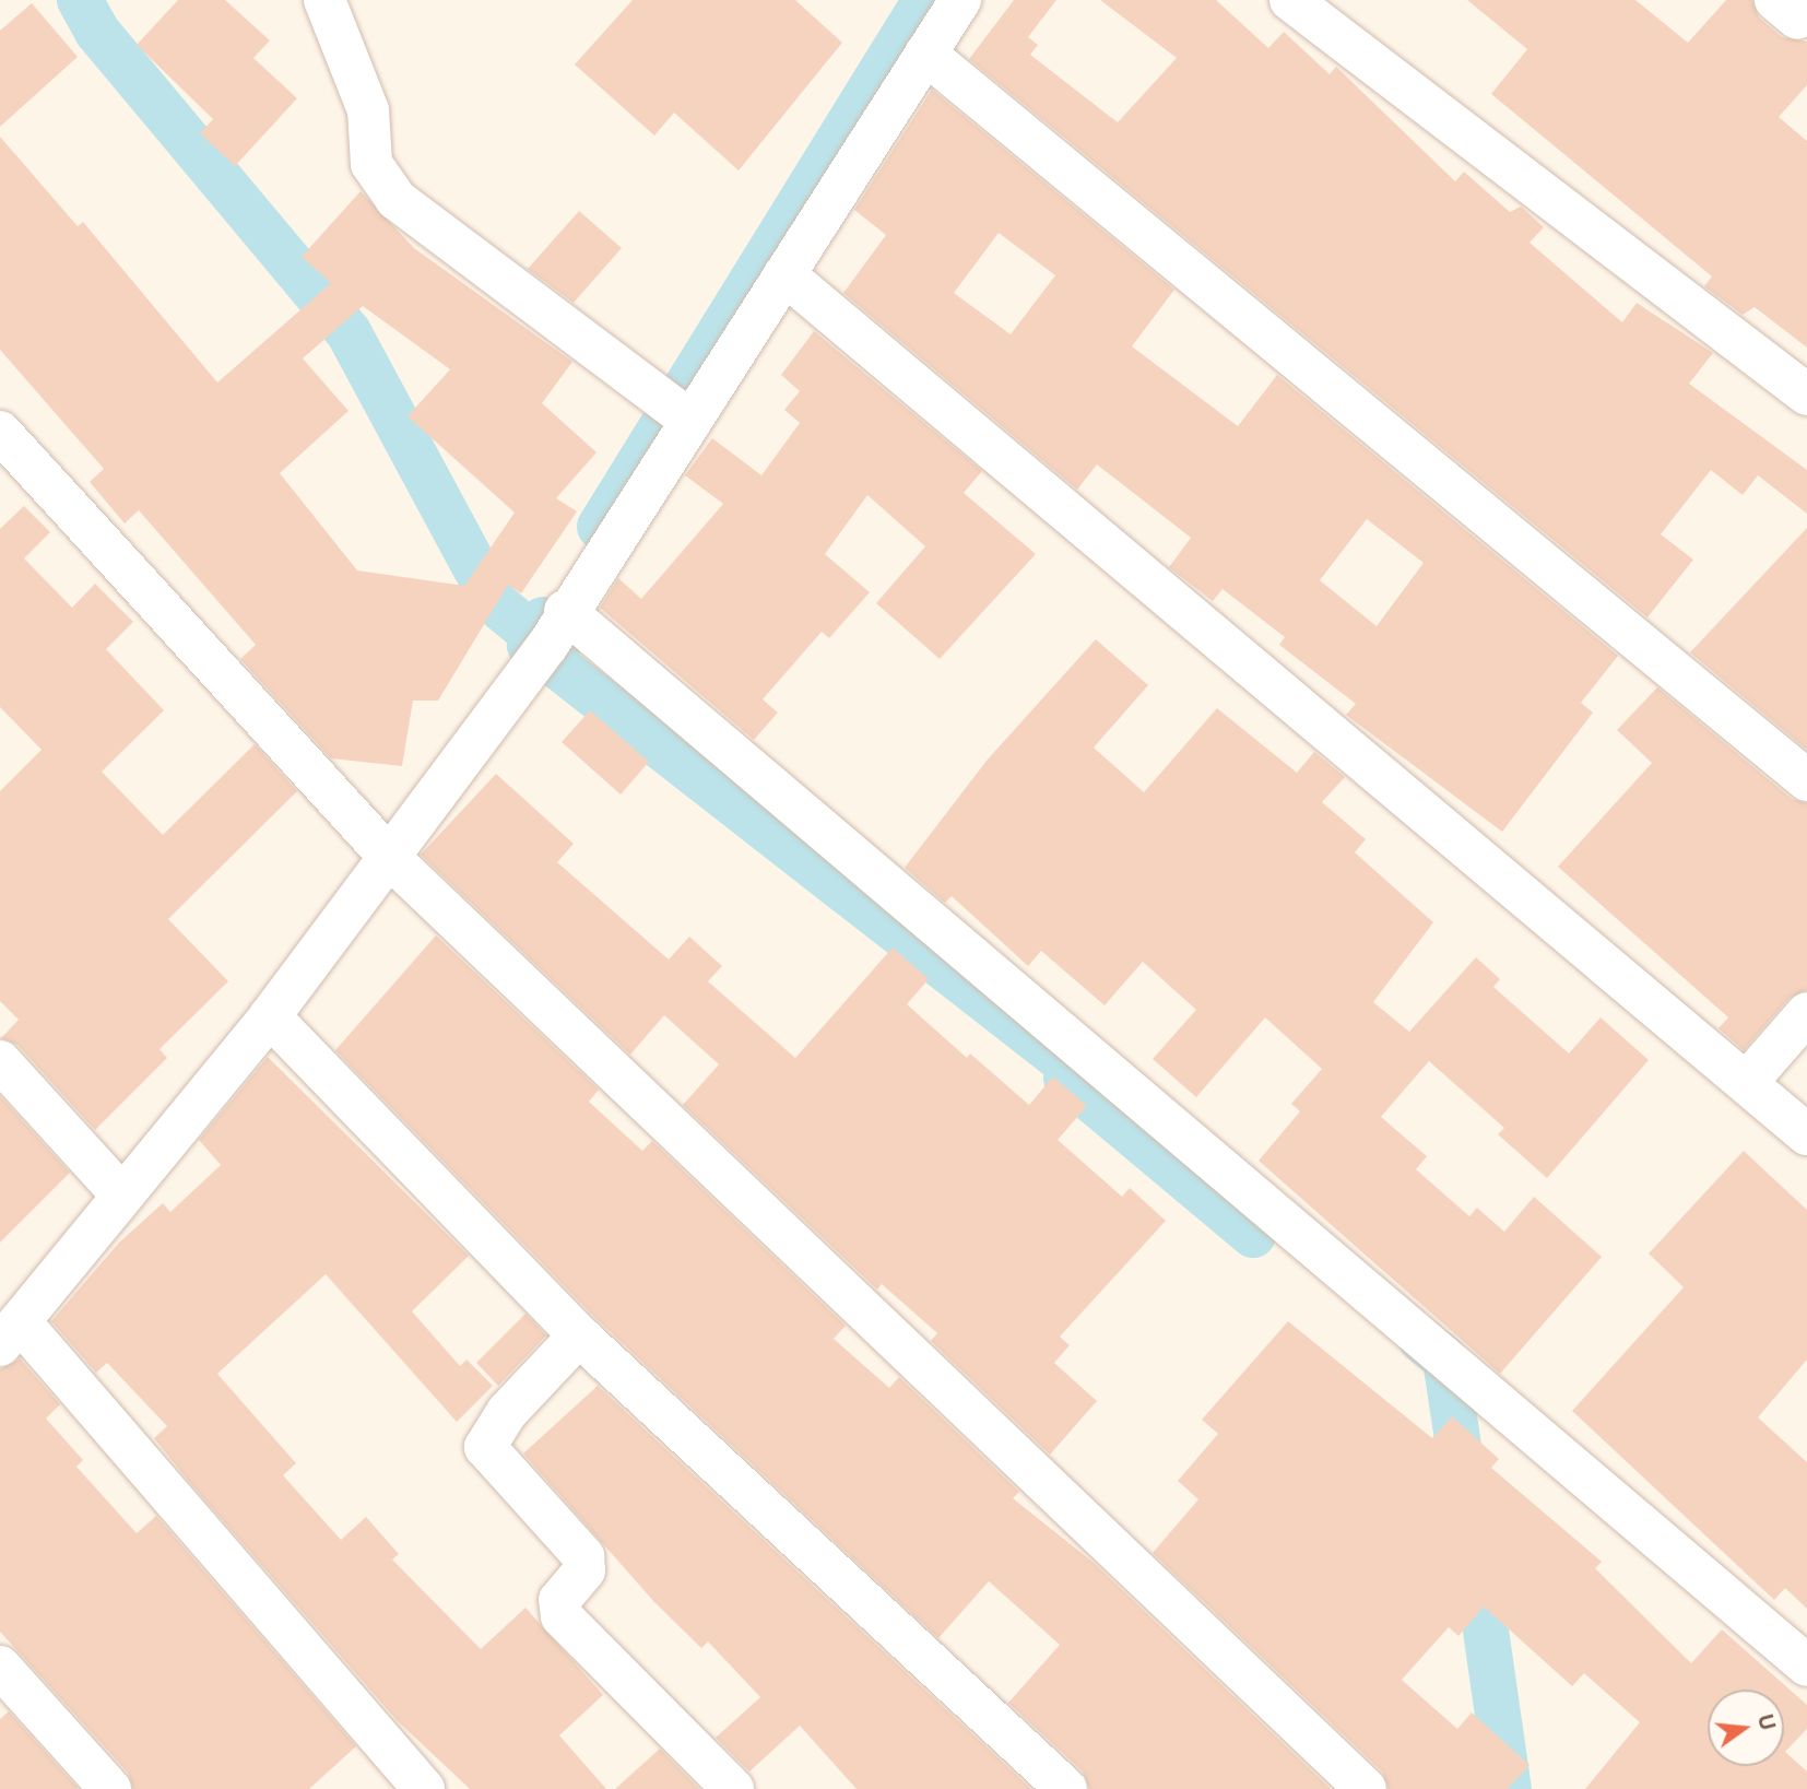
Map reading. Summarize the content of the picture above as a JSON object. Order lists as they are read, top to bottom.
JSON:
{
  "north": "right"
}
